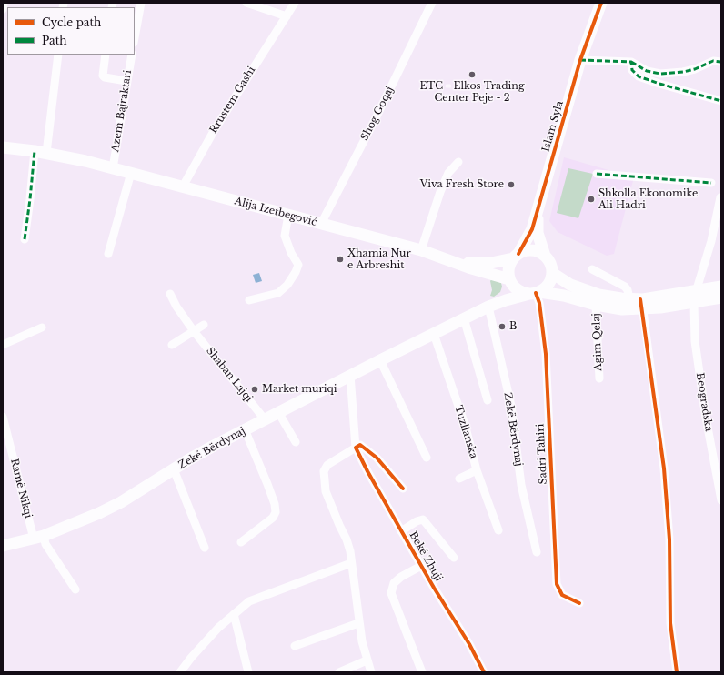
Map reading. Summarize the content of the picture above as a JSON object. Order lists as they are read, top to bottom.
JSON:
{
  "streets": {
    "main road": [
      "Islam Syla",
      "Alija Izetbegović",
      "Agim Qelaj",
      "Zekë Bërdynaj"
    ],
    "street": [
      "Rrustem Gashi",
      "Azem Bajraktari",
      "Shog Goqaj",
      "Shaban Lajqi",
      "Beogradska",
      "Tuzllanska",
      "Sadri Tahiri",
      "Ramë Nikqi",
      "Bekë Zhuji"
    ]
  },
  "crossings": [
    ["Rrustem Gashi", "Alija Izetbegović"],
    ["Azem Bajraktari", "Alija Izetbegović"],
    ["Shog Goqaj", "Alija Izetbegović"],
    ["Islam Syla", "Alija Izetbegović"],
    ["Islam Syla", "Agim Qelaj"],
    ["Islam Syla", "Zekë Bërdynaj"],
    ["Islam Syla", "Sadri Tahiri"],
    ["Alija Izetbegović", "Agim Qelaj"],
    ["Alija Izetbegović", "Zekë Bërdynaj"],
    ["Alija Izetbegović", "Sadri Tahiri"],
    ["Agim Qelaj", "Beogradska"],
    ["Agim Qelaj", "Zekë Bërdynaj"],
    ["Agim Qelaj", "Sadri Tahiri"],
    ["Shaban Lajqi", "Zekë Bërdynaj"],
    ["Zekë Bërdynaj", "Tuzllanska"],
    ["Zekë Bërdynaj", "Sadri Tahiri"],
    ["Zekë Bërdynaj", "Ramë Nikqi"],
    ["Zekë Bërdynaj", "Bekë Zhuji"]
  ],
  "places": [
    "ETC - Elkos Trading Center Peje - 2",
    "Viva Fresh Store",
    "Shkolla Ekonomike Ali Hadri",
    "Xhamia Nur e Arbreshit",
    "B",
    "Market muriqi"
  ],
  "legend": ["Cycle path", "Path"]
}
